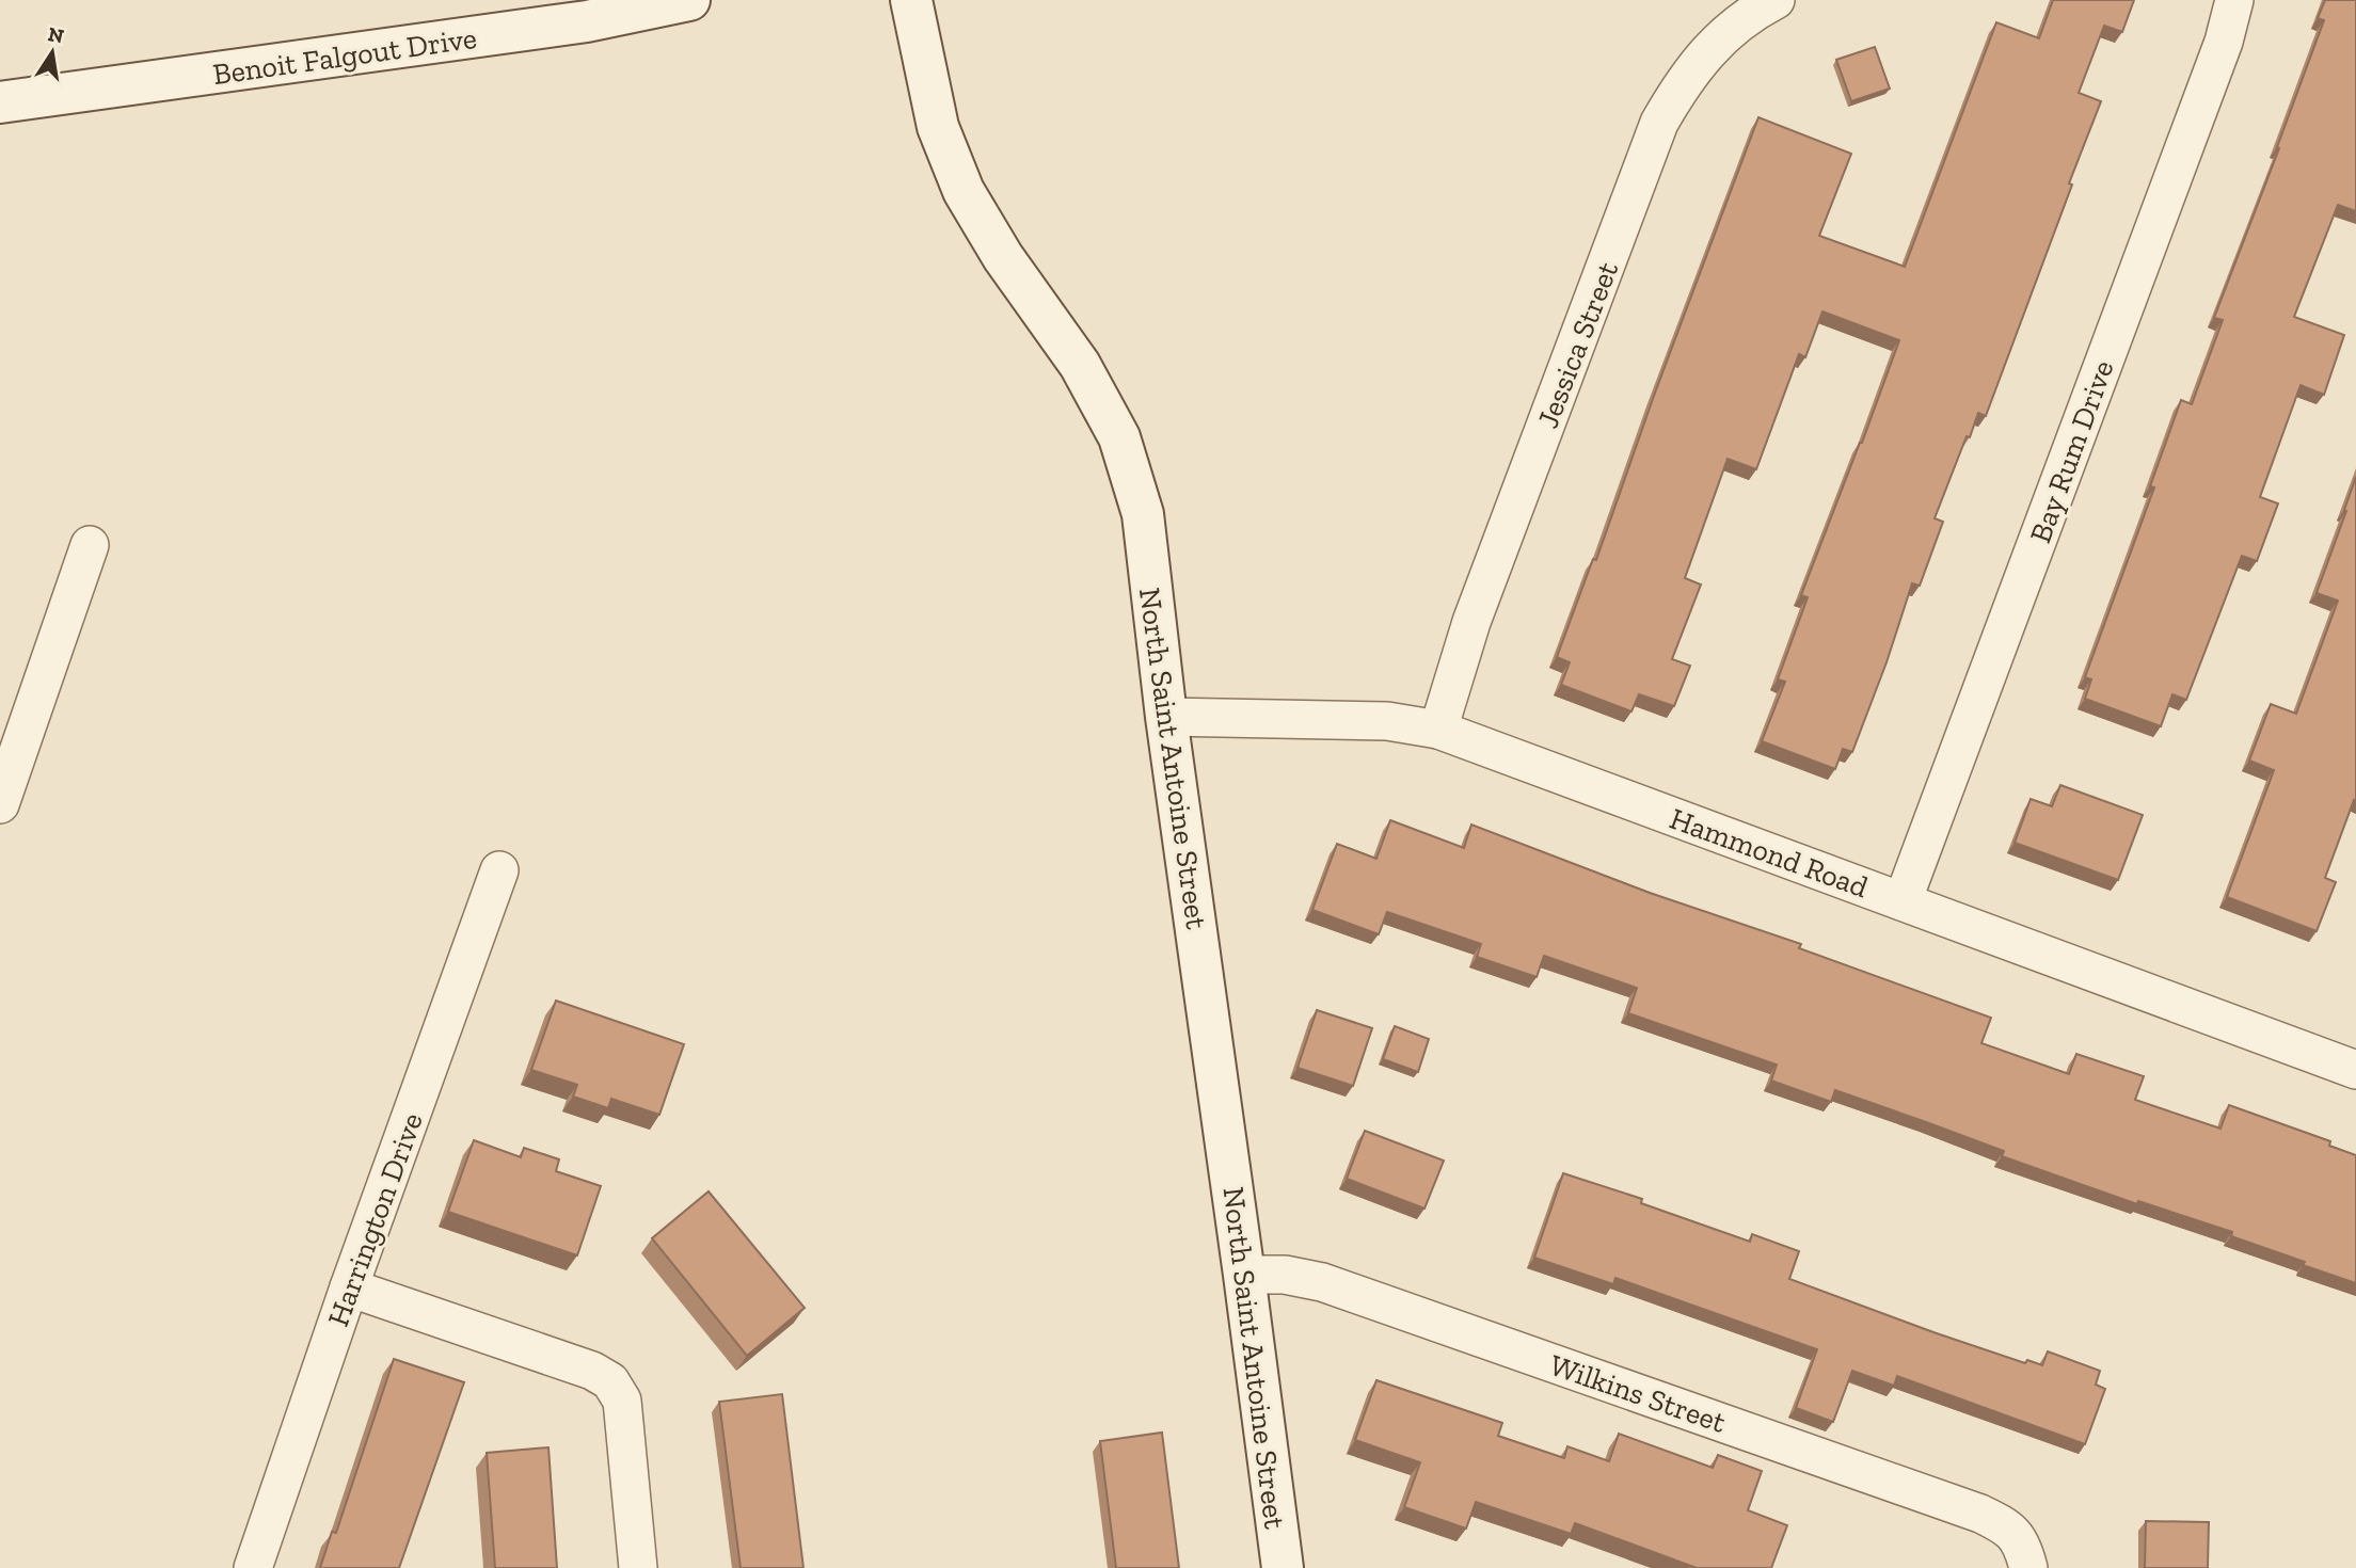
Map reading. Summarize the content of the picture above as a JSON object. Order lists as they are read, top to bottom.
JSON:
{
  "streets": {
    "street": [
      "Benoit Falgout Drive",
      "Jessica Street",
      "Bay Rum Drive",
      "North Saint Antoine Street",
      "Hammond Road",
      "Harrington Drive",
      "Wilkins Street"
    ]
  },
  "crossings": [
    ["Jessica Street", "Hammond Road"],
    ["Bay Rum Drive", "Hammond Road"],
    ["North Saint Antoine Street", "Hammond Road"],
    ["North Saint Antoine Street", "Wilkins Street"]
  ],
  "north": "top"
}
